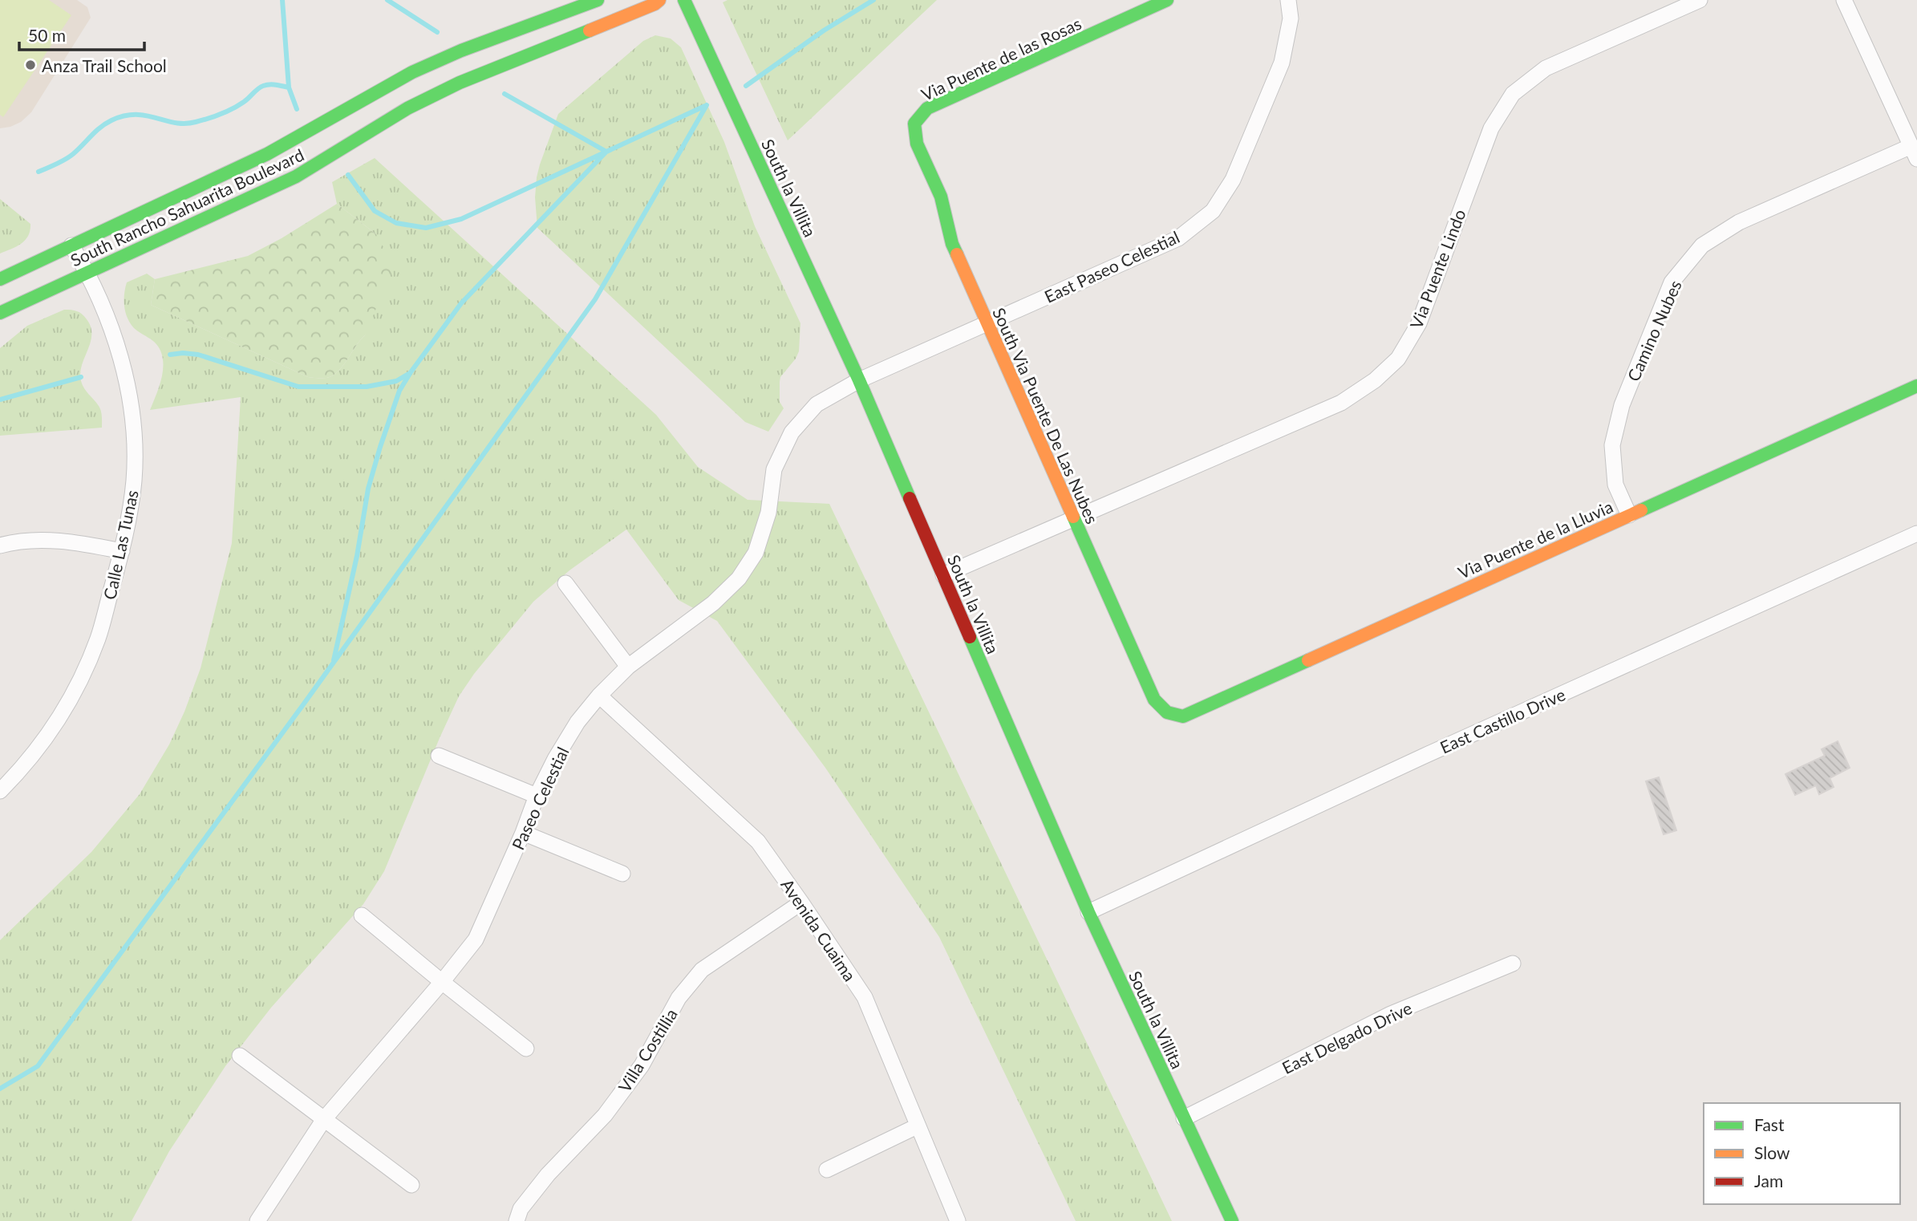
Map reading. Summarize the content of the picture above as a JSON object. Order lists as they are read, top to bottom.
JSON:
{
  "streets": {
    "street": [
      "Via Puente de las Rosas",
      "South la Villita",
      "South Rancho Sahuarita Boulevard",
      "East Paseo Celestial",
      "Via Puente Lindo",
      "Camino Nubes",
      "South Via Puente De Las Nubes",
      "Via Puente de la Lluvia",
      "Calle Las Tunas",
      "East Castillo Drive",
      "Paseo Celestial",
      "Avenida Cuaima",
      "East Delgado Drive",
      "Villa Costillia"
    ]
  },
  "crossings": [
    ["Via Puente de las Rosas", "South Via Puente De Las Nubes"],
    ["South la Villita", "East Paseo Celestial"],
    ["South la Villita", "Via Puente Lindo"],
    ["South la Villita", "East Castillo Drive"],
    ["South la Villita", "Paseo Celestial"],
    ["South la Villita", "East Delgado Drive"],
    ["South Rancho Sahuarita Boulevard", "Calle Las Tunas"],
    ["East Paseo Celestial", "South Via Puente De Las Nubes"],
    ["East Paseo Celestial", "Paseo Celestial"],
    ["Via Puente Lindo", "South Via Puente De Las Nubes"],
    ["Camino Nubes", "Via Puente de la Lluvia"],
    ["South Via Puente De Las Nubes", "Via Puente de la Lluvia"],
    ["Paseo Celestial", "Avenida Cuaima"],
    ["Avenida Cuaima", "Villa Costillia"]
  ],
  "places": ["Anza Trail School"],
  "legend": ["Fast", "Slow", "Jam"],
  "scale_bar": "50 m"
}
